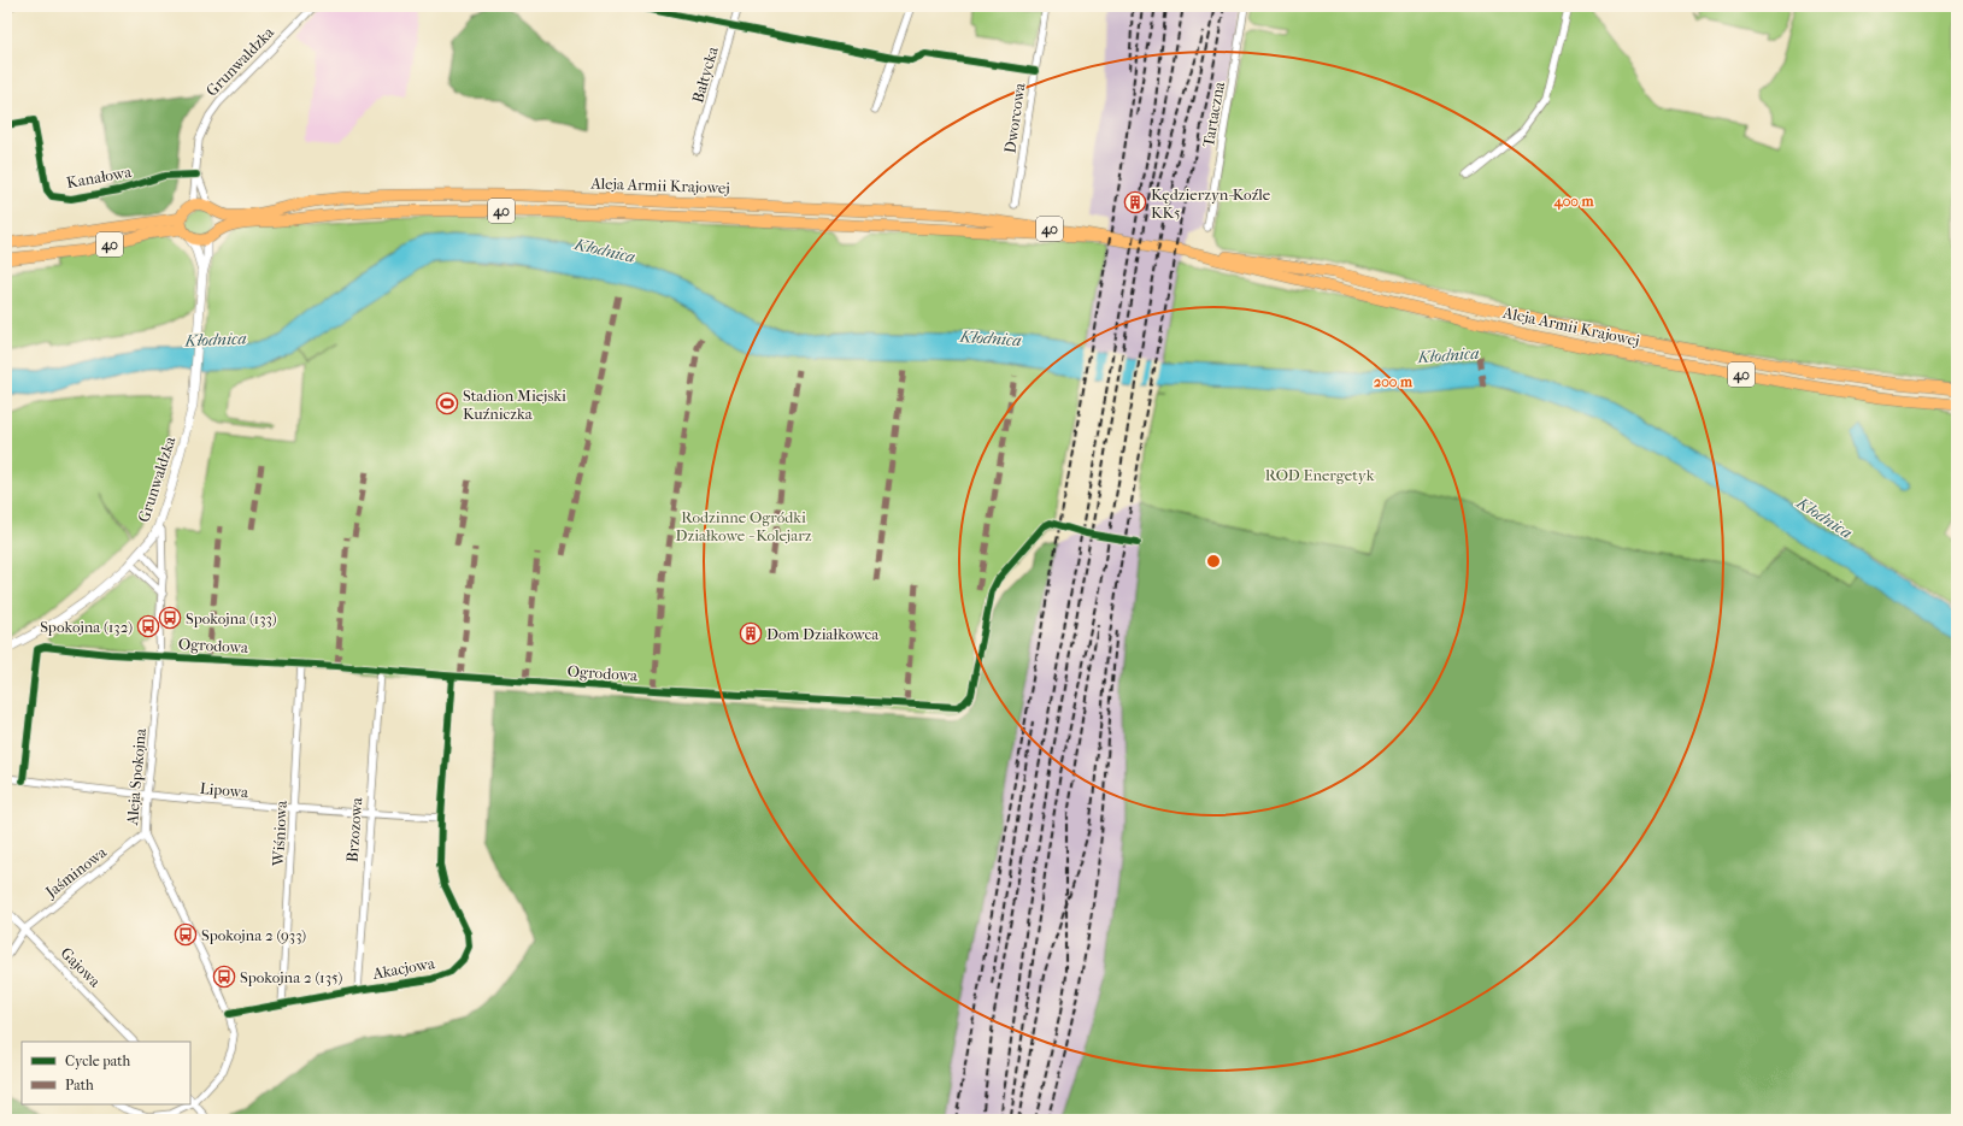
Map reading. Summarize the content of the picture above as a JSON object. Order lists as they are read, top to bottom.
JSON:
{
  "streets": {
    "main road": ["Aleja Armii Krajowej", "40"],
    "street": [
      "Grunwaldzka",
      "Bałtycka",
      "Tartaczna",
      "Dworcowa",
      "Kanałowa",
      "Ogrodowa",
      "Aleja Spokojna",
      "Lipowa",
      "Brzozowa",
      "Wiśniowa",
      "Jaśminowa",
      "Gajowa",
      "Akacjowa"
    ]
  },
  "crossings": [
    ["Grunwaldzka", "Kanałowa"],
    ["Grunwaldzka", "Aleja Armii Krajowej"],
    ["Grunwaldzka", "40"],
    ["Grunwaldzka", "Aleja Spokojna"],
    ["Aleja Armii Krajowej", "40"],
    ["Ogrodowa", "Aleja Spokojna"],
    ["Ogrodowa", "Lipowa"],
    ["Ogrodowa", "Brzozowa"],
    ["Ogrodowa", "Wiśniowa"],
    ["Ogrodowa", "Akacjowa"],
    ["Aleja Spokojna", "Lipowa"],
    ["Aleja Spokojna", "Jaśminowa"],
    ["Aleja Spokojna", "Akacjowa"],
    ["Lipowa", "Brzozowa"],
    ["Lipowa", "Wiśniowa"],
    ["Lipowa", "Akacjowa"],
    ["Brzozowa", "Akacjowa"],
    ["Wiśniowa", "Akacjowa"],
    ["Jaśminowa", "Gajowa"]
  ],
  "water": ["Kłodnica"],
  "parks": ["ROD Energetyk", "Rodzinne Ogródki Działkowe - Kolejarz"],
  "places": {
    "building": ["Kędzierzyn-Koźle KK5", "Dom Działkowca"],
    "sports": ["Stadion Miejski Kuźniczka"],
    "bus stop": [
      "Spokojna (133)",
      "Spokojna (132)",
      "Spokojna 2 (933)",
      "Spokojna 2 (135)"
    ]
  },
  "legend": ["Cycle path", "Path"],
  "rings": ["400 m", "200 m"]
}
